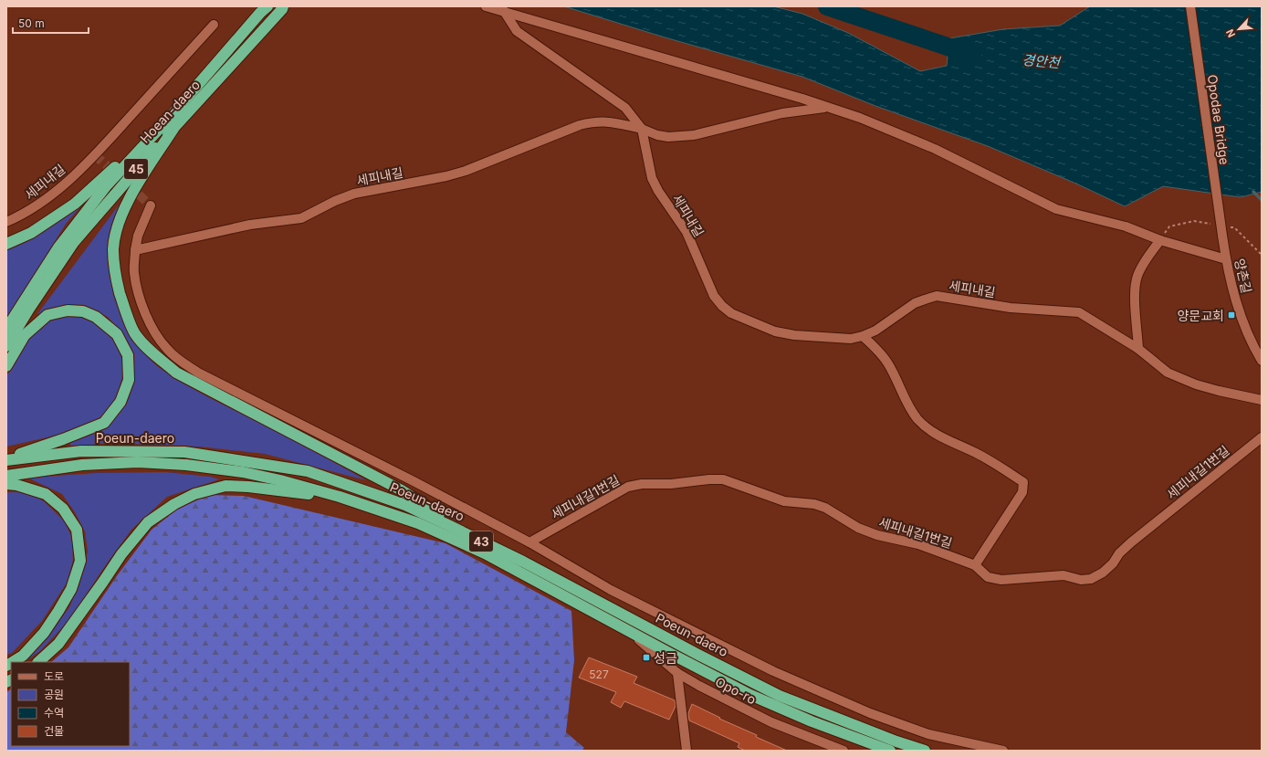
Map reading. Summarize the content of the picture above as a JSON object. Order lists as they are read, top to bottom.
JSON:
{
  "streets": {
    "highway": [
      "Hoean-daero",
      "45",
      "Poeun-daero",
      "43"
    ],
    "street": [
      "Opodae Bridge",
      "세피내길",
      "양촌길",
      "세피내길1번길",
      "Opo-ro"
    ]
  },
  "crossings": [
    ["Opodae Bridge", "양촌길"],
    ["Poeun-daero", "Opo-ro"]
  ],
  "water": ["경안천"],
  "places": {
    "transit": ["양문교회", "성금"]
  },
  "house_numbers": ["527"],
  "legend": [
    "도로",
    "공원",
    "수역",
    "건물"
  ],
  "scale_bar": "50 m",
  "north": "bottom left"
}
